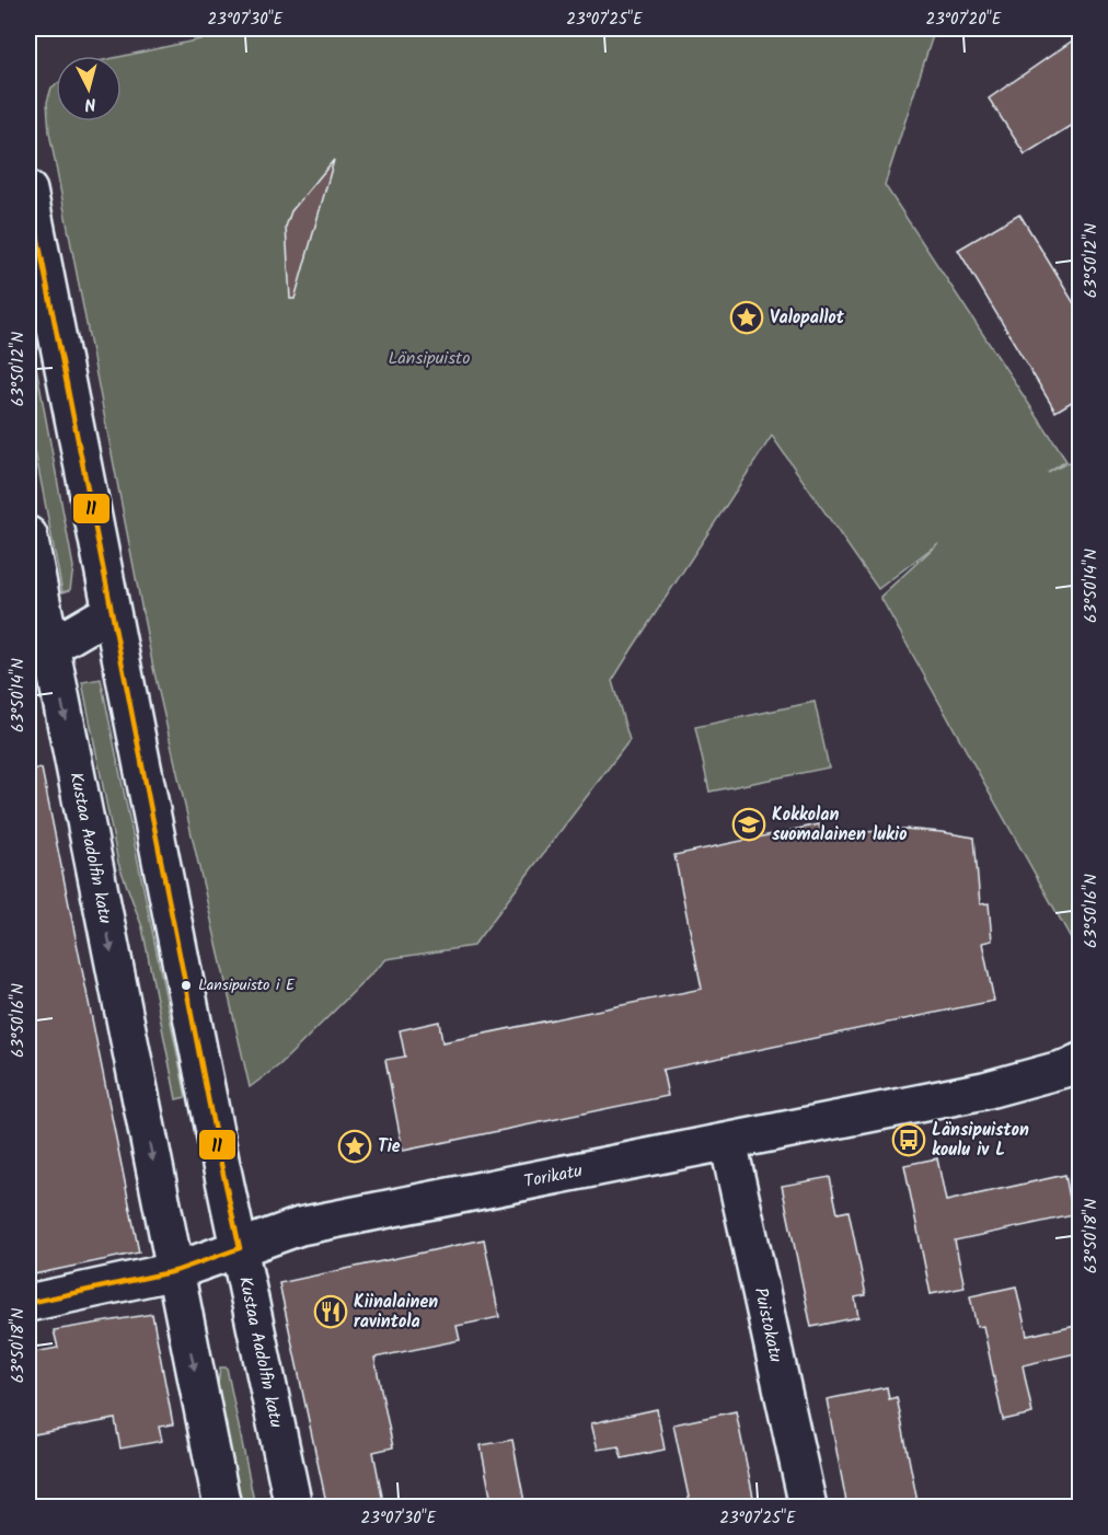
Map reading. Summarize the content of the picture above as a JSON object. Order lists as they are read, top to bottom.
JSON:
{
  "streets": {
    "main road": ["Kustaa Aadolfin katu", "Torikatu", "Puistokatu"]
  },
  "crossings": [
    ["Kustaa Aadolfin katu", "Torikatu"],
    ["Torikatu", "Puistokatu"]
  ],
  "parks": ["Länsipuisto"],
  "places": {
    "place": ["Valopallot", "Tie"],
    "school or university": ["Kokkolan suomalainen lukio"],
    "other": ["Lansipuisto i E"],
    "bus stop": ["Länsipuiston koulu iv L"],
    "restaurant": ["Kiinalainen ravintola"]
  },
  "lines": ["transit line 11"],
  "north": "bottom",
  "coordinates": [
    "23°07'30\"E",
    "23°07'25\"E",
    "23°07'20\"E",
    "63°50'12\"N",
    "63°50'14\"N",
    "63°50'16\"N",
    "63°50'18\"N"
  ]
}
